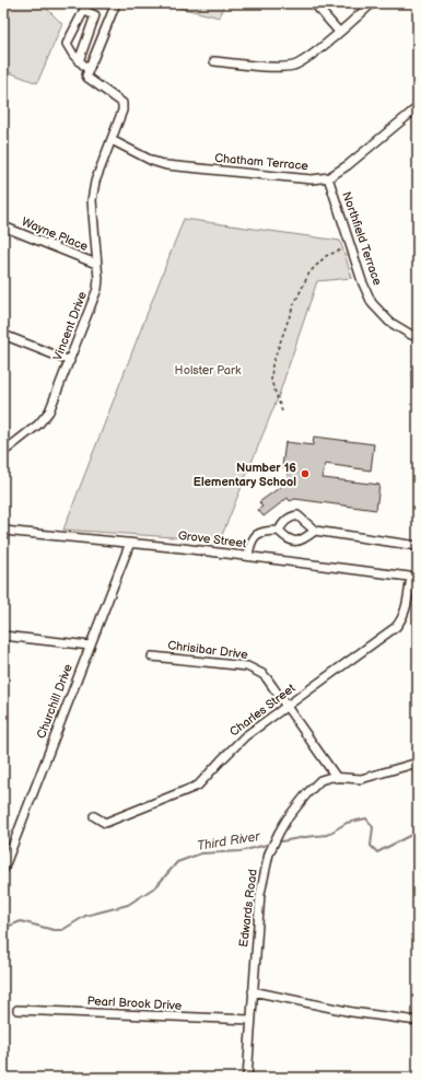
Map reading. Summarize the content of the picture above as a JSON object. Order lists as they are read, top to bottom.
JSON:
{
  "streets": {
    "street": [
      "Chatham Terrace",
      "Wayne Place",
      "Northfield Terrace",
      "Vincent Drive",
      "Grove Street",
      "Chrisibar Drive",
      "Churchill Drive",
      "Charles Street",
      "Edwards Road",
      "Pearl Brook Drive"
    ]
  },
  "crossings": [
    ["Chatham Terrace", "Northfield Terrace"],
    ["Chatham Terrace", "Vincent Drive"],
    ["Wayne Place", "Vincent Drive"],
    ["Grove Street", "Churchill Drive"],
    ["Grove Street", "Charles Street"],
    ["Chrisibar Drive", "Charles Street"],
    ["Chrisibar Drive", "Edwards Road"],
    ["Edwards Road", "Pearl Brook Drive"]
  ],
  "water": ["Third River"],
  "parks": ["Holster Park"],
  "places": ["Number 16 Elementary School"]
}
